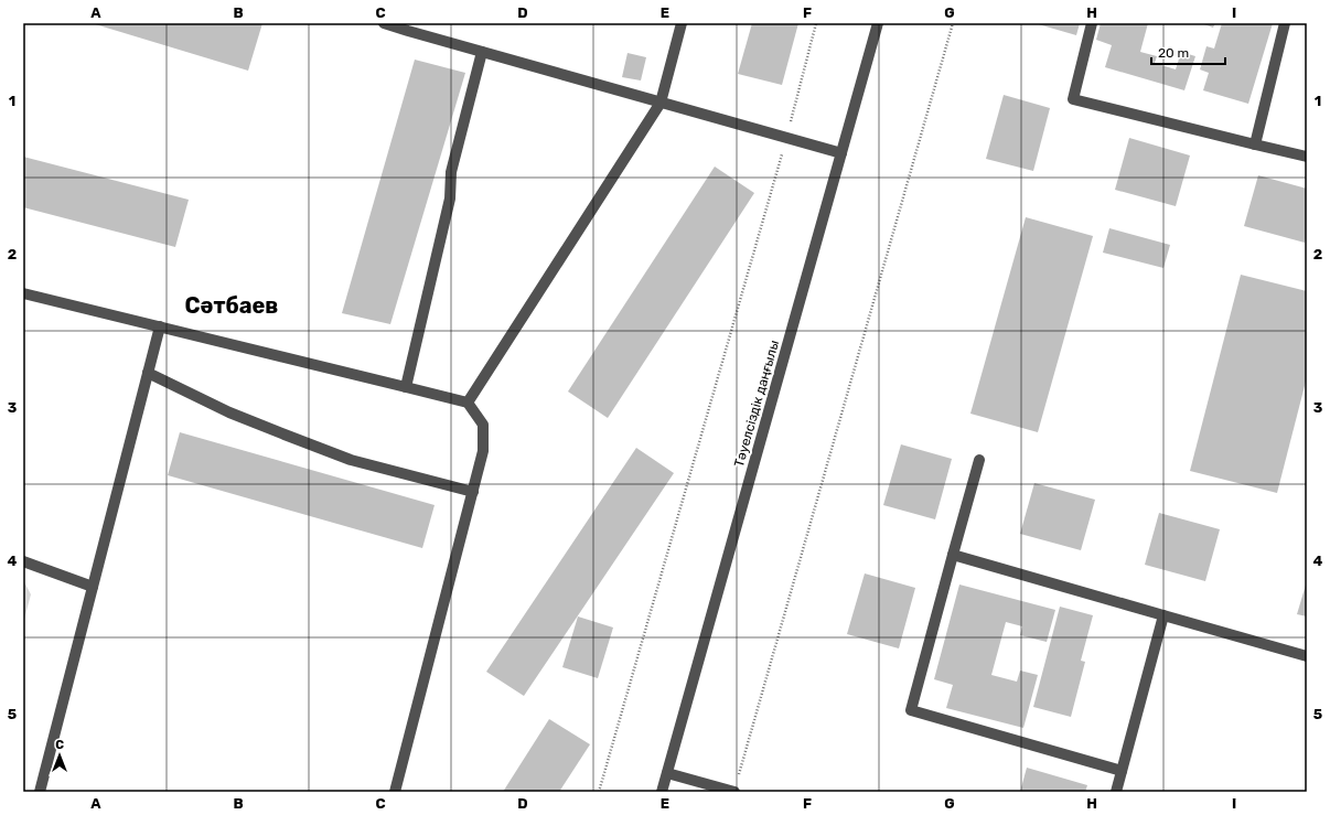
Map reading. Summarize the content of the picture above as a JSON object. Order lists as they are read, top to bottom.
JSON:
{
  "streets": {
    "street": ["Тәуелсіздік даңғылы"]
  },
  "districts": ["Сәтбаев"],
  "scale_bar": "20 m",
  "north": "top",
  "grid": {
    "columns": [
      "A",
      "B",
      "C",
      "D",
      "E",
      "F",
      "G",
      "H",
      "I"
    ],
    "rows": [
      "1",
      "2",
      "3",
      "4",
      "5"
    ]
  }
}
